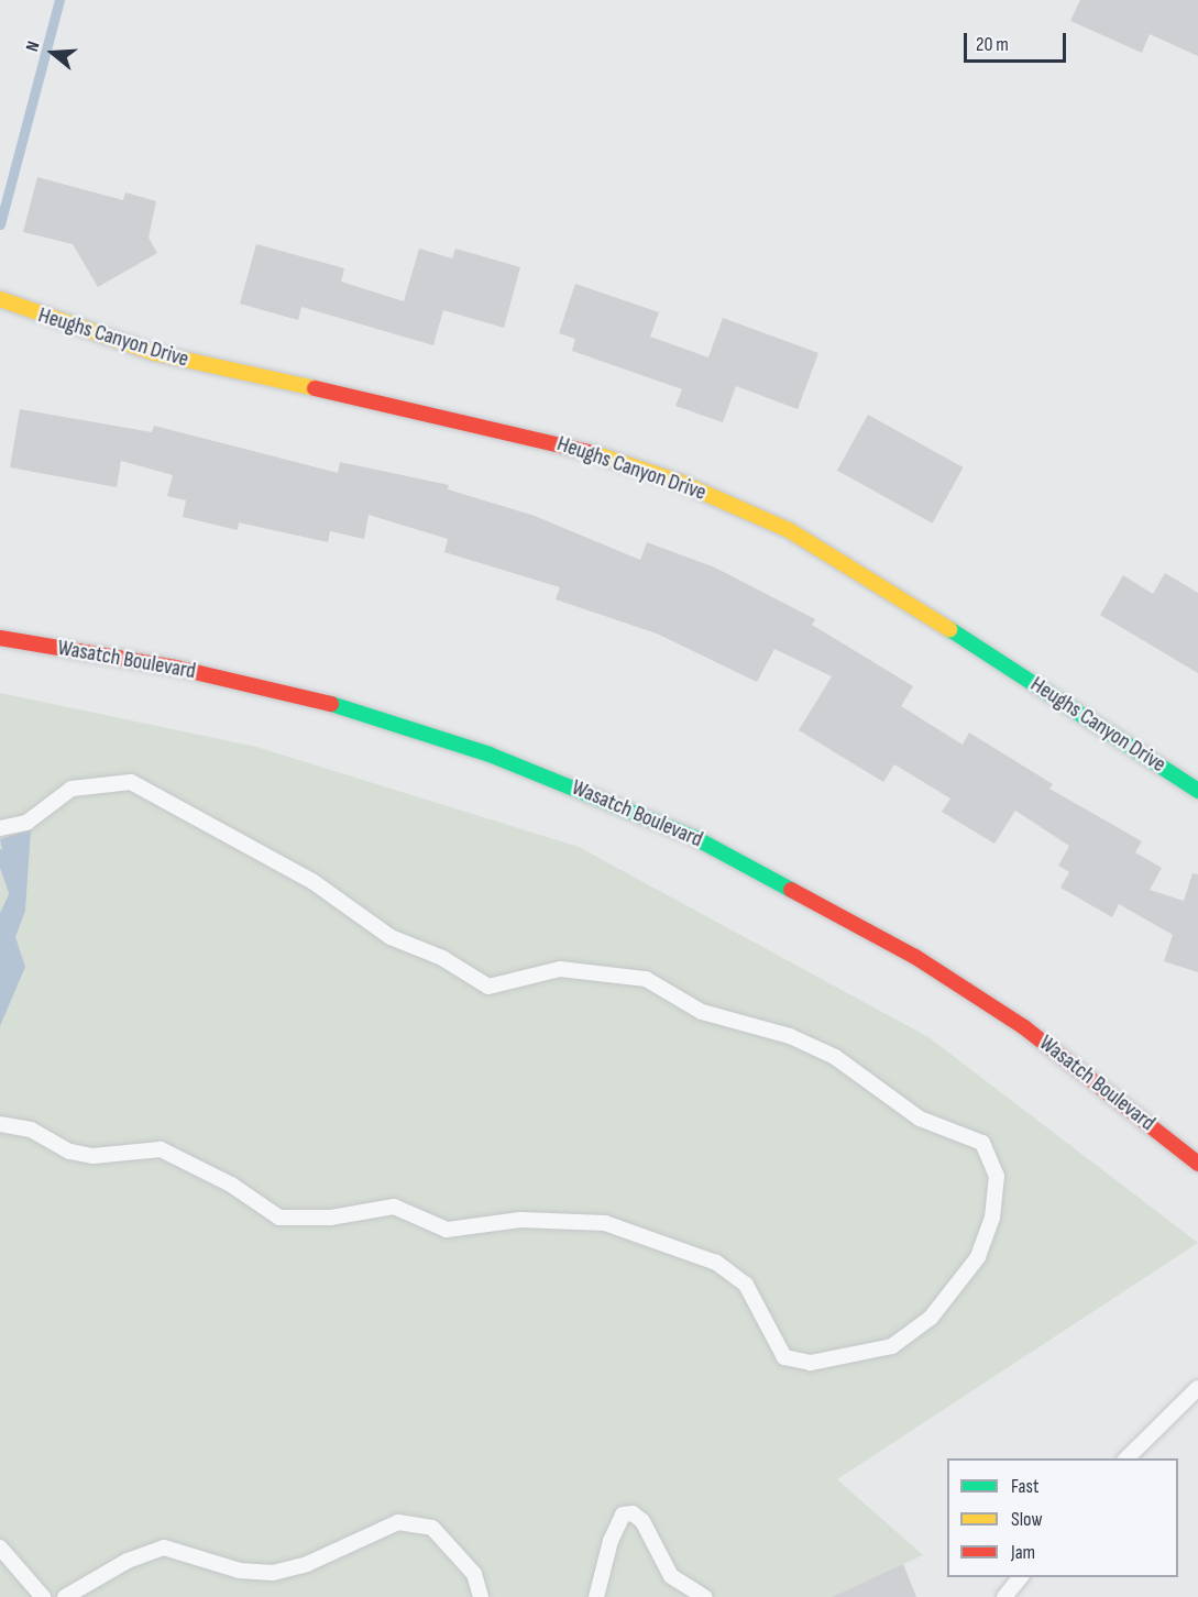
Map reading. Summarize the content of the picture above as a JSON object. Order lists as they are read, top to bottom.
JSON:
{
  "streets": {
    "street": ["Heughs Canyon Drive", "Wasatch Boulevard"]
  },
  "legend": ["Fast", "Slow", "Jam"],
  "scale_bar": "20 m",
  "north": "left"
}
